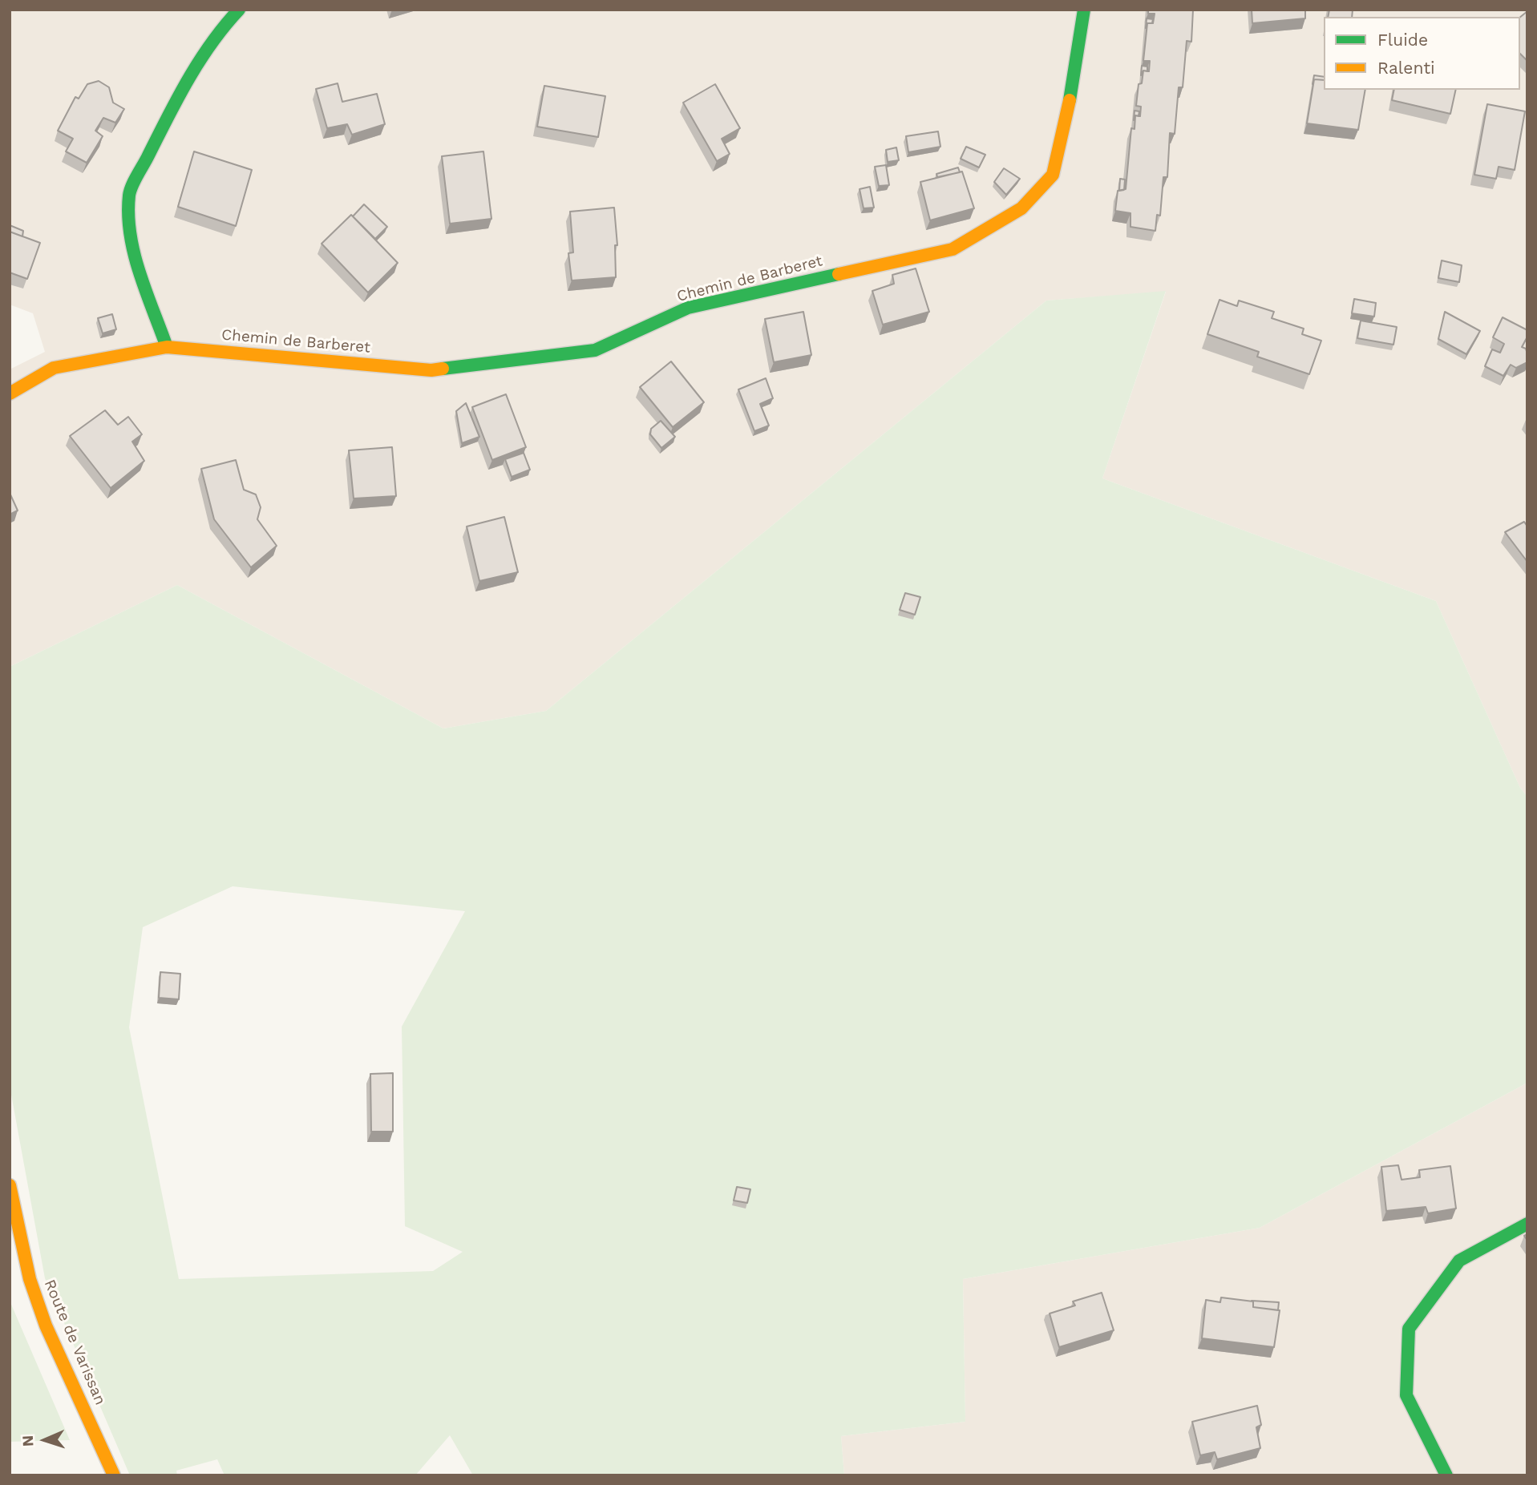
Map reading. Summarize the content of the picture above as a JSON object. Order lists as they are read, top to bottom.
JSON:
{
  "streets": {
    "street": ["Chemin de Barberet", "Route de Varissan"]
  },
  "legend": ["Fluide", "Ralenti"],
  "north": "left"
}
